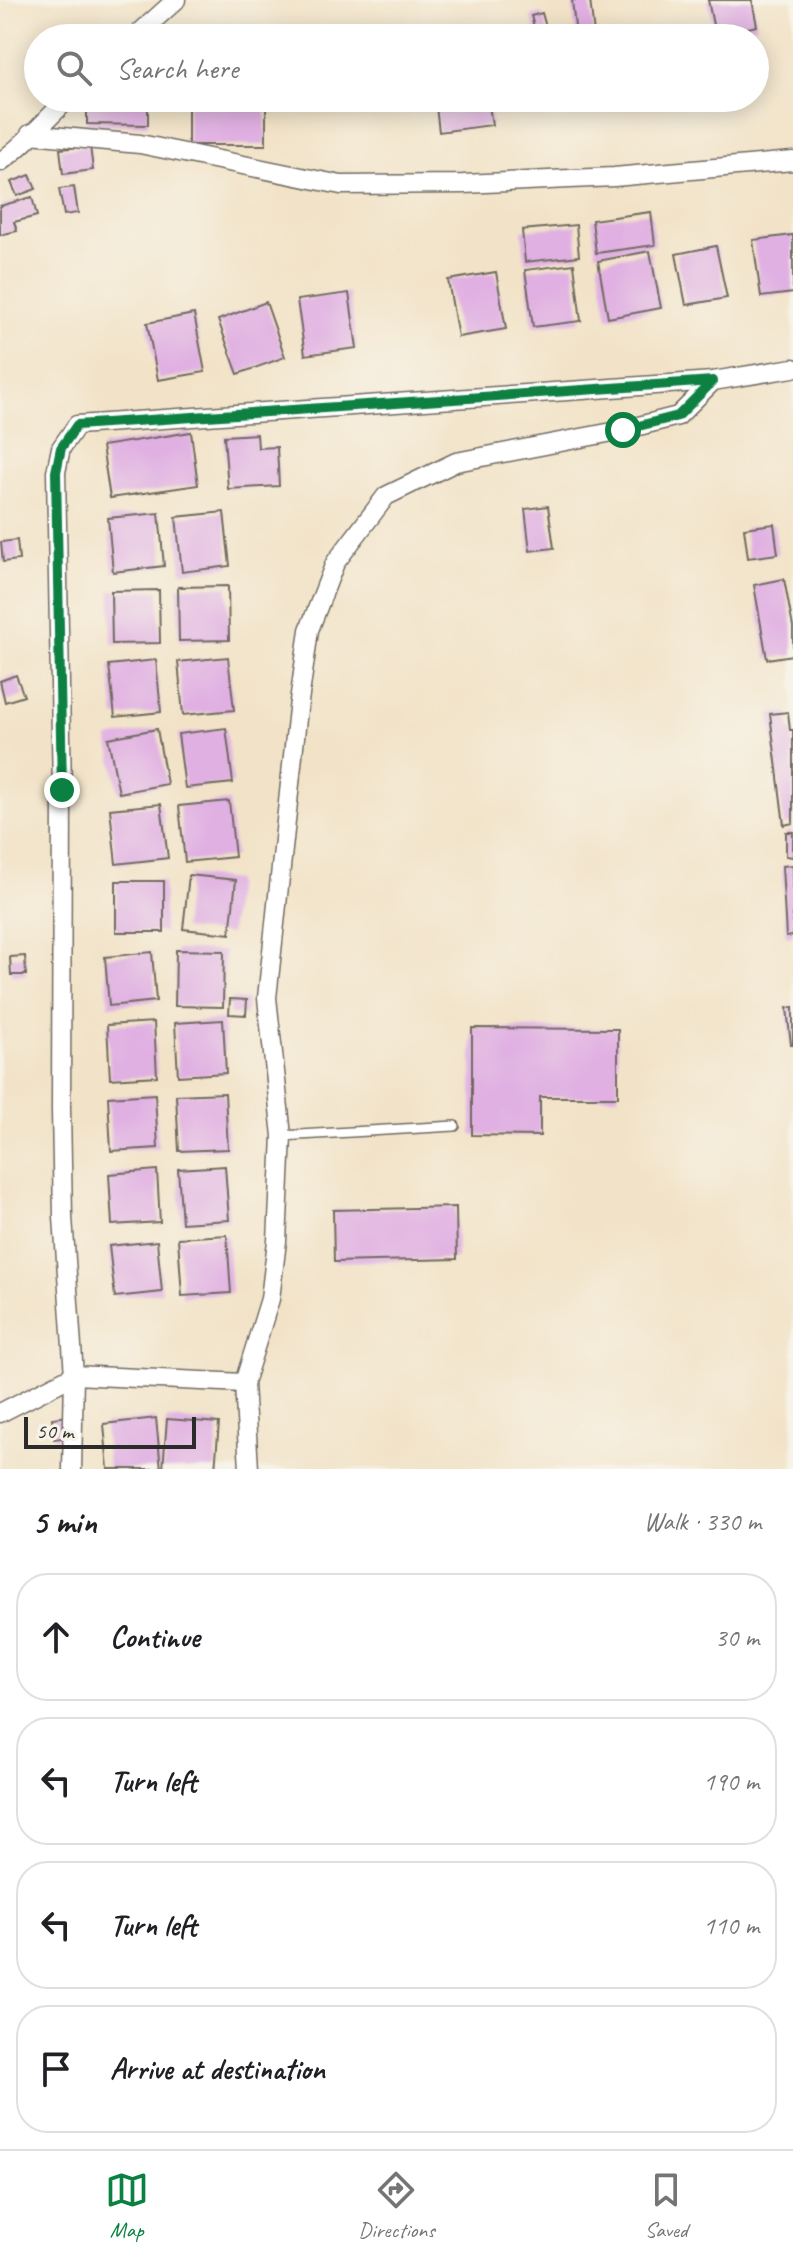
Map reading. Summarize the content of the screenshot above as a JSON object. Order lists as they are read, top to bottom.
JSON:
{
  "scale_bar": "50 m",
  "page": {
    "search": "Search here",
    "scale": "50 m",
    "heading": ["5 min", "Walk · 330 m"],
    "list": [
      ["Continue", "30 m"],
      ["Turn left", "190 m"],
      ["Turn left", "110 m"],
      "Arrive at destination"
    ],
    "nav": ["Map", "Directions", "Saved"]
  }
}
